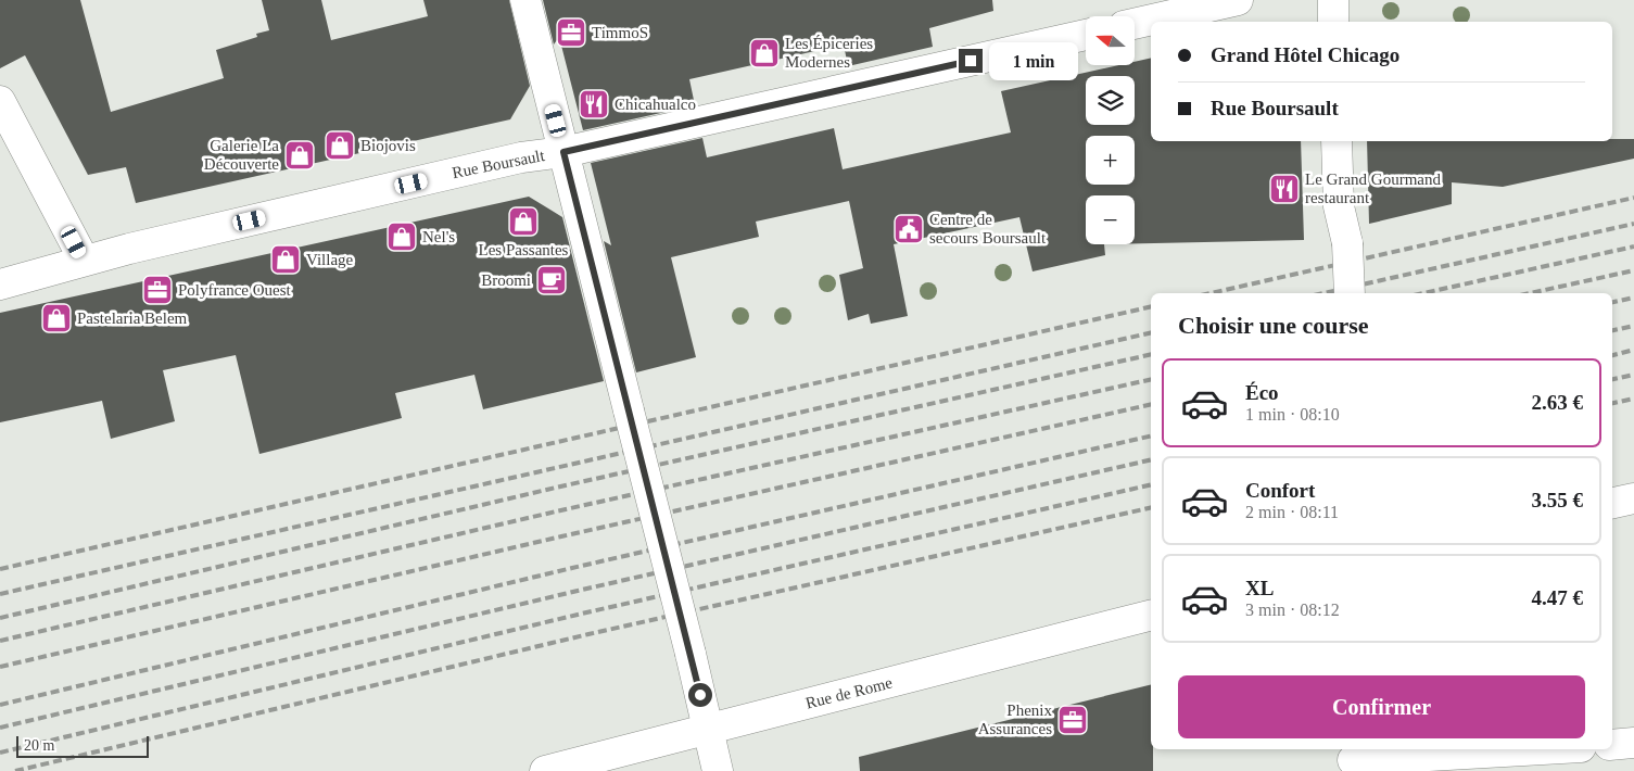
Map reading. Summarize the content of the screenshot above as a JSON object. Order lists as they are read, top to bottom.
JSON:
{
  "streets": {
    "street": ["Rue Boursault", "Rue de Rome"]
  },
  "places": {
    "office": ["TimmoS", "Polyfrance Ouest", "Phenix Assurances"],
    "shop": [
      "Les Épiceries Modernes",
      "Biojovis",
      "Galerie La Découverte",
      "Les Passantes",
      "Nel's",
      "Village",
      "Pastelaria Belem"
    ],
    "restaurant": ["Chicahualco", "Le Grand Gourmand restaurant"],
    "public building": ["Centre de secours Boursault"],
    "cafe": ["Broomi"]
  },
  "scale_bar": "20 m",
  "north": "left",
  "page": {
    "map_buttons": ["+", "−"],
    "banner": ["Grand Hôtel Chicago", "Rue Boursault"],
    "bubble": "1 min",
    "heading": "Choisir une course",
    "list": [
      {
        "name": "Éco",
        "note": "1 min · 08:10",
        "value": "2.63 €"
      },
      {
        "name": "Confort",
        "note": "2 min · 08:11",
        "value": "3.55 €"
      },
      {
        "name": "XL",
        "note": "3 min · 08:12",
        "value": "4.47 €"
      }
    ],
    "buttons": "Confirmer",
    "scale": "20 m"
  }
}
